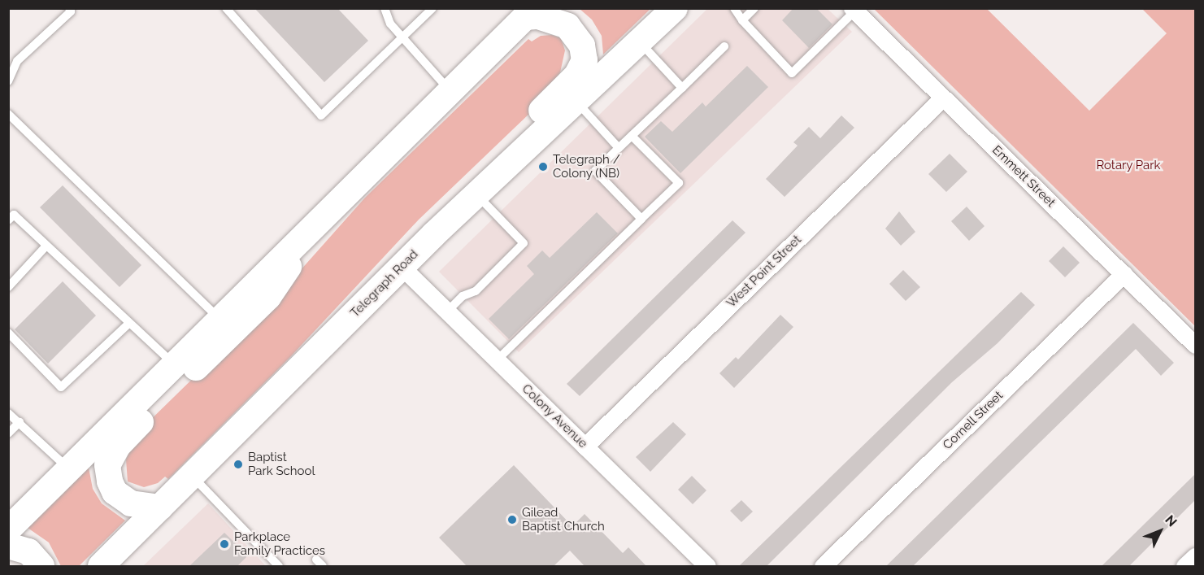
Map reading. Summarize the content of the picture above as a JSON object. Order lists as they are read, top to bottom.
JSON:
{
  "streets": {
    "main road": ["Telegraph Road"],
    "street": [
      "Emmett Street",
      "West Point Street",
      "Colony Avenue",
      "Cornell Street"
    ]
  },
  "crossings": [
    ["Emmett Street", "West Point Street"],
    ["Emmett Street", "Cornell Street"],
    ["West Point Street", "Colony Avenue"],
    ["Telegraph Road", "Colony Avenue"]
  ],
  "parks": ["Rotary Park"],
  "places": [
    "Telegraph / Colony (NB)",
    "Baptist Park School",
    "Gilead Baptist Church",
    "Parkplace Family Practices"
  ],
  "north": "top right"
}
